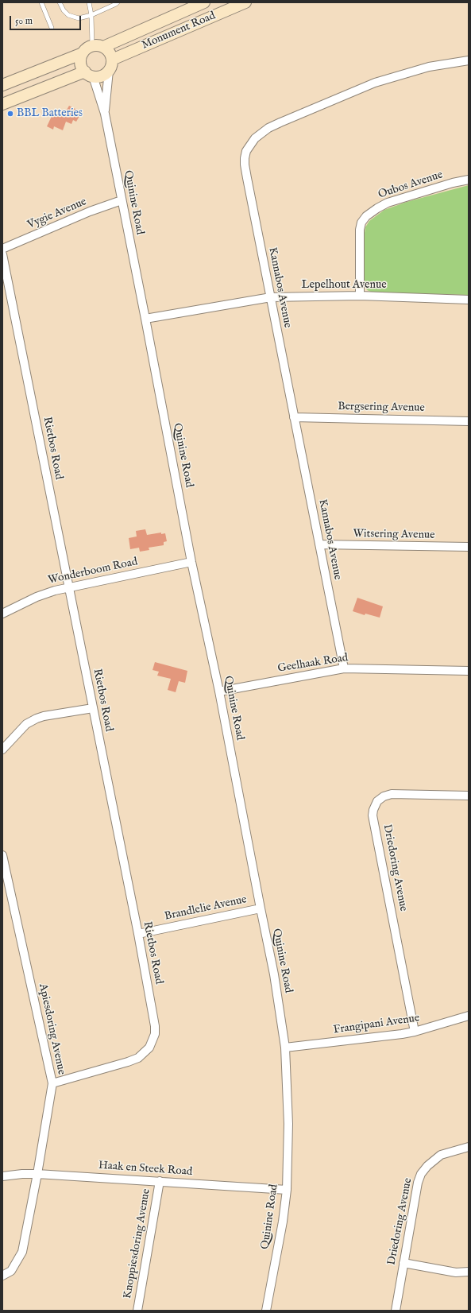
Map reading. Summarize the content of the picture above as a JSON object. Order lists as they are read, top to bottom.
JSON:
{
  "streets": {
    "main road": ["Monument Road"],
    "street": [
      "Oubos Avenue",
      "Quinine Road",
      "Vygie Avenue",
      "Lepelhout Avenue",
      "Kannabos Avenue",
      "Bergsering Avenue",
      "Rietbos Road",
      "Witsering Avenue",
      "Wonderboom Road",
      "Geelhaak Road",
      "Driedoring Avenue",
      "Brandlelie Avenue",
      "Frangipani Avenue",
      "Apiesdoring Avenue",
      "Haak en Steek Road",
      "Knoppiesdoring Avenue"
    ]
  },
  "crossings": [
    ["Monument Road", "Quinine Road"],
    ["Oubos Avenue", "Lepelhout Avenue"],
    ["Quinine Road", "Vygie Avenue"],
    ["Quinine Road", "Lepelhout Avenue"],
    ["Quinine Road", "Wonderboom Road"],
    ["Quinine Road", "Geelhaak Road"],
    ["Quinine Road", "Brandlelie Avenue"],
    ["Quinine Road", "Frangipani Avenue"],
    ["Quinine Road", "Haak en Steek Road"],
    ["Lepelhout Avenue", "Kannabos Avenue"],
    ["Kannabos Avenue", "Bergsering Avenue"],
    ["Kannabos Avenue", "Witsering Avenue"],
    ["Kannabos Avenue", "Geelhaak Road"],
    ["Rietbos Road", "Wonderboom Road"],
    ["Rietbos Road", "Brandlelie Avenue"],
    ["Rietbos Road", "Apiesdoring Avenue"],
    ["Driedoring Avenue", "Frangipani Avenue"],
    ["Apiesdoring Avenue", "Haak en Steek Road"],
    ["Haak en Steek Road", "Knoppiesdoring Avenue"]
  ],
  "places": ["BBL Batteries"],
  "scale_bar": "50 m"
}
